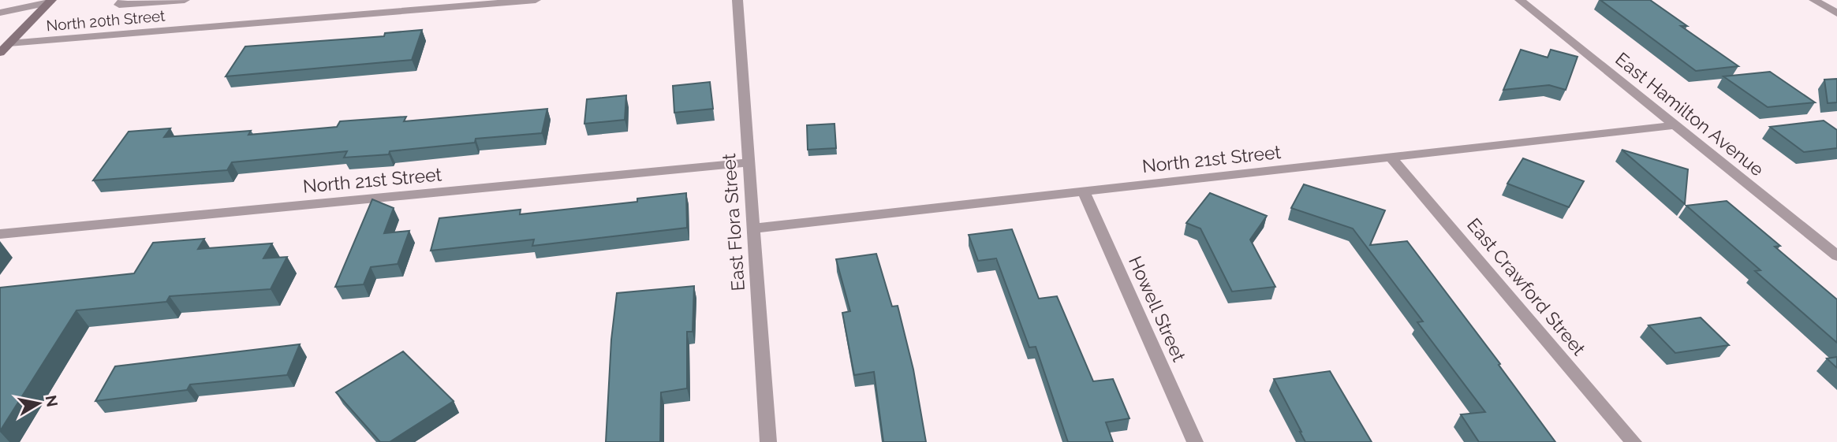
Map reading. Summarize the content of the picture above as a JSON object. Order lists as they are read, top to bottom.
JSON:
{
  "streets": {
    "street": [
      "North 20th Street",
      "East Hamilton Avenue",
      "North 21st Street",
      "East Flora Street",
      "East Crawford Street",
      "Howell Street"
    ]
  },
  "crossings": [
    ["East Hamilton Avenue", "North 21st Street"],
    ["North 21st Street", "East Flora Street"],
    ["North 21st Street", "East Crawford Street"],
    ["North 21st Street", "Howell Street"]
  ],
  "north": "right"
}
